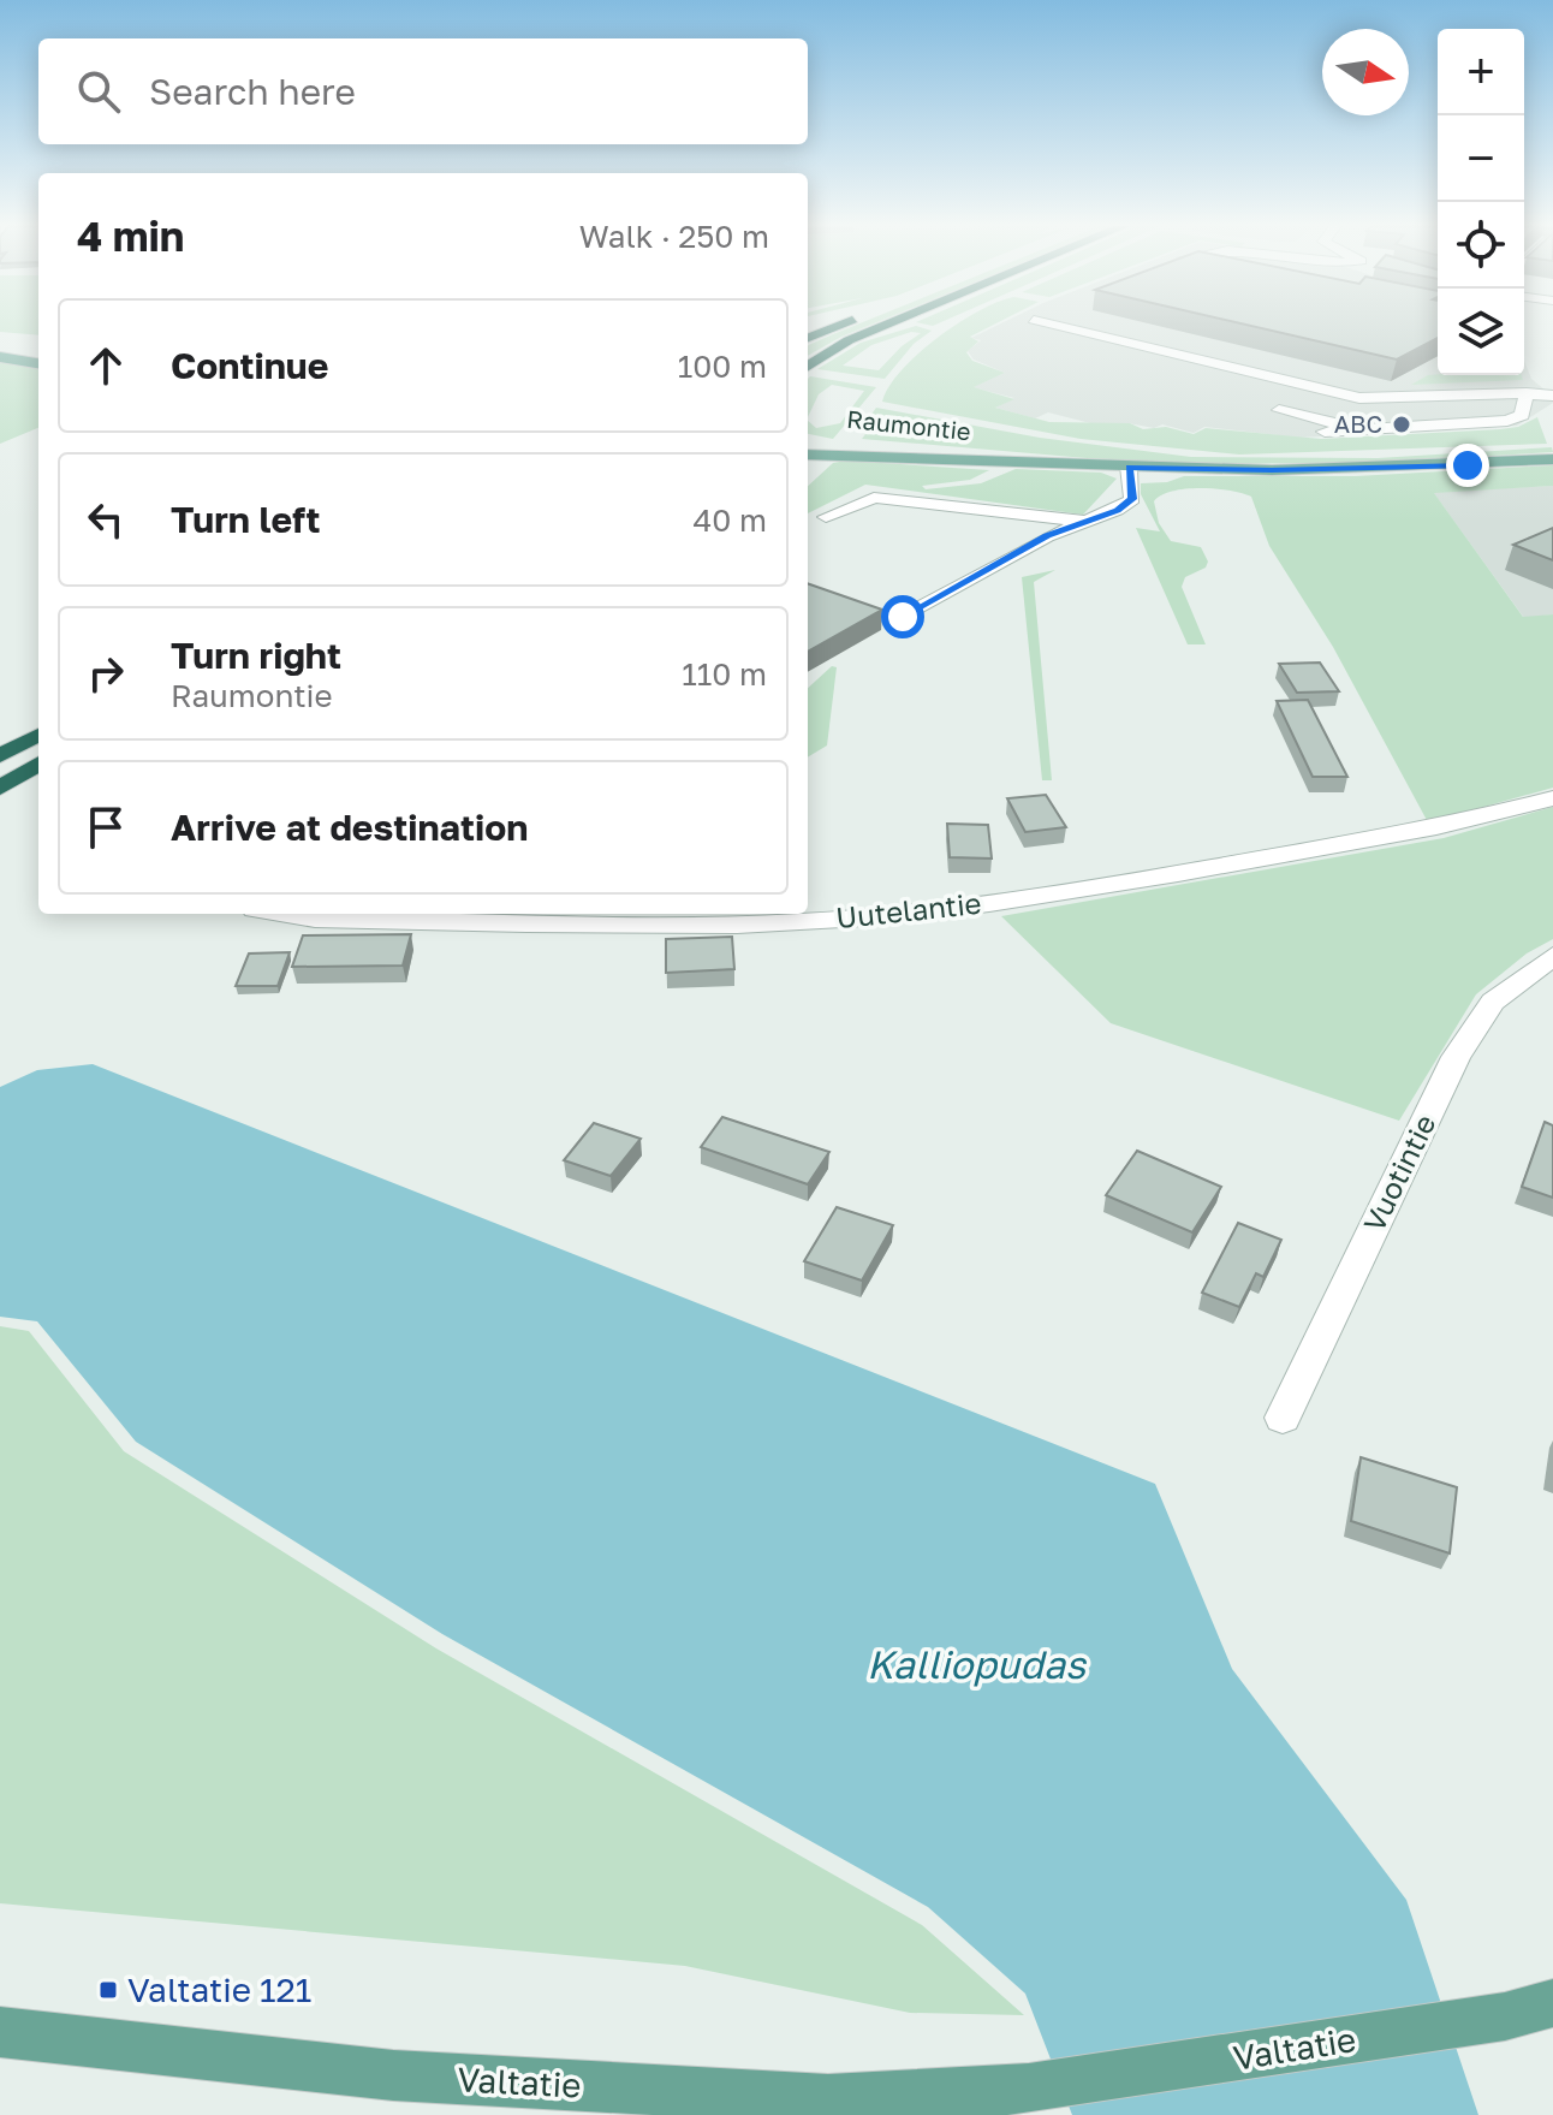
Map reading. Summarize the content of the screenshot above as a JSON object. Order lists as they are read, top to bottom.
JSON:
{
  "streets": {
    "main road": ["Raumontie", "Valtatie"],
    "street": ["Uutelantie", "Vuotintie"]
  },
  "water": ["Kalliopudas"],
  "places": {
    "other": ["ABC"],
    "transit": ["Valtatie 121"]
  },
  "north": "right",
  "page": {
    "map_buttons": ["+", "−"],
    "search": "Search here",
    "heading": ["4 min", "Walk · 250 m"],
    "list": [
      ["Continue", "100 m"],
      ["Turn left", "40 m"],
      ["Turn right", "Raumontie", "110 m"],
      "Arrive at destination"
    ]
  }
}
